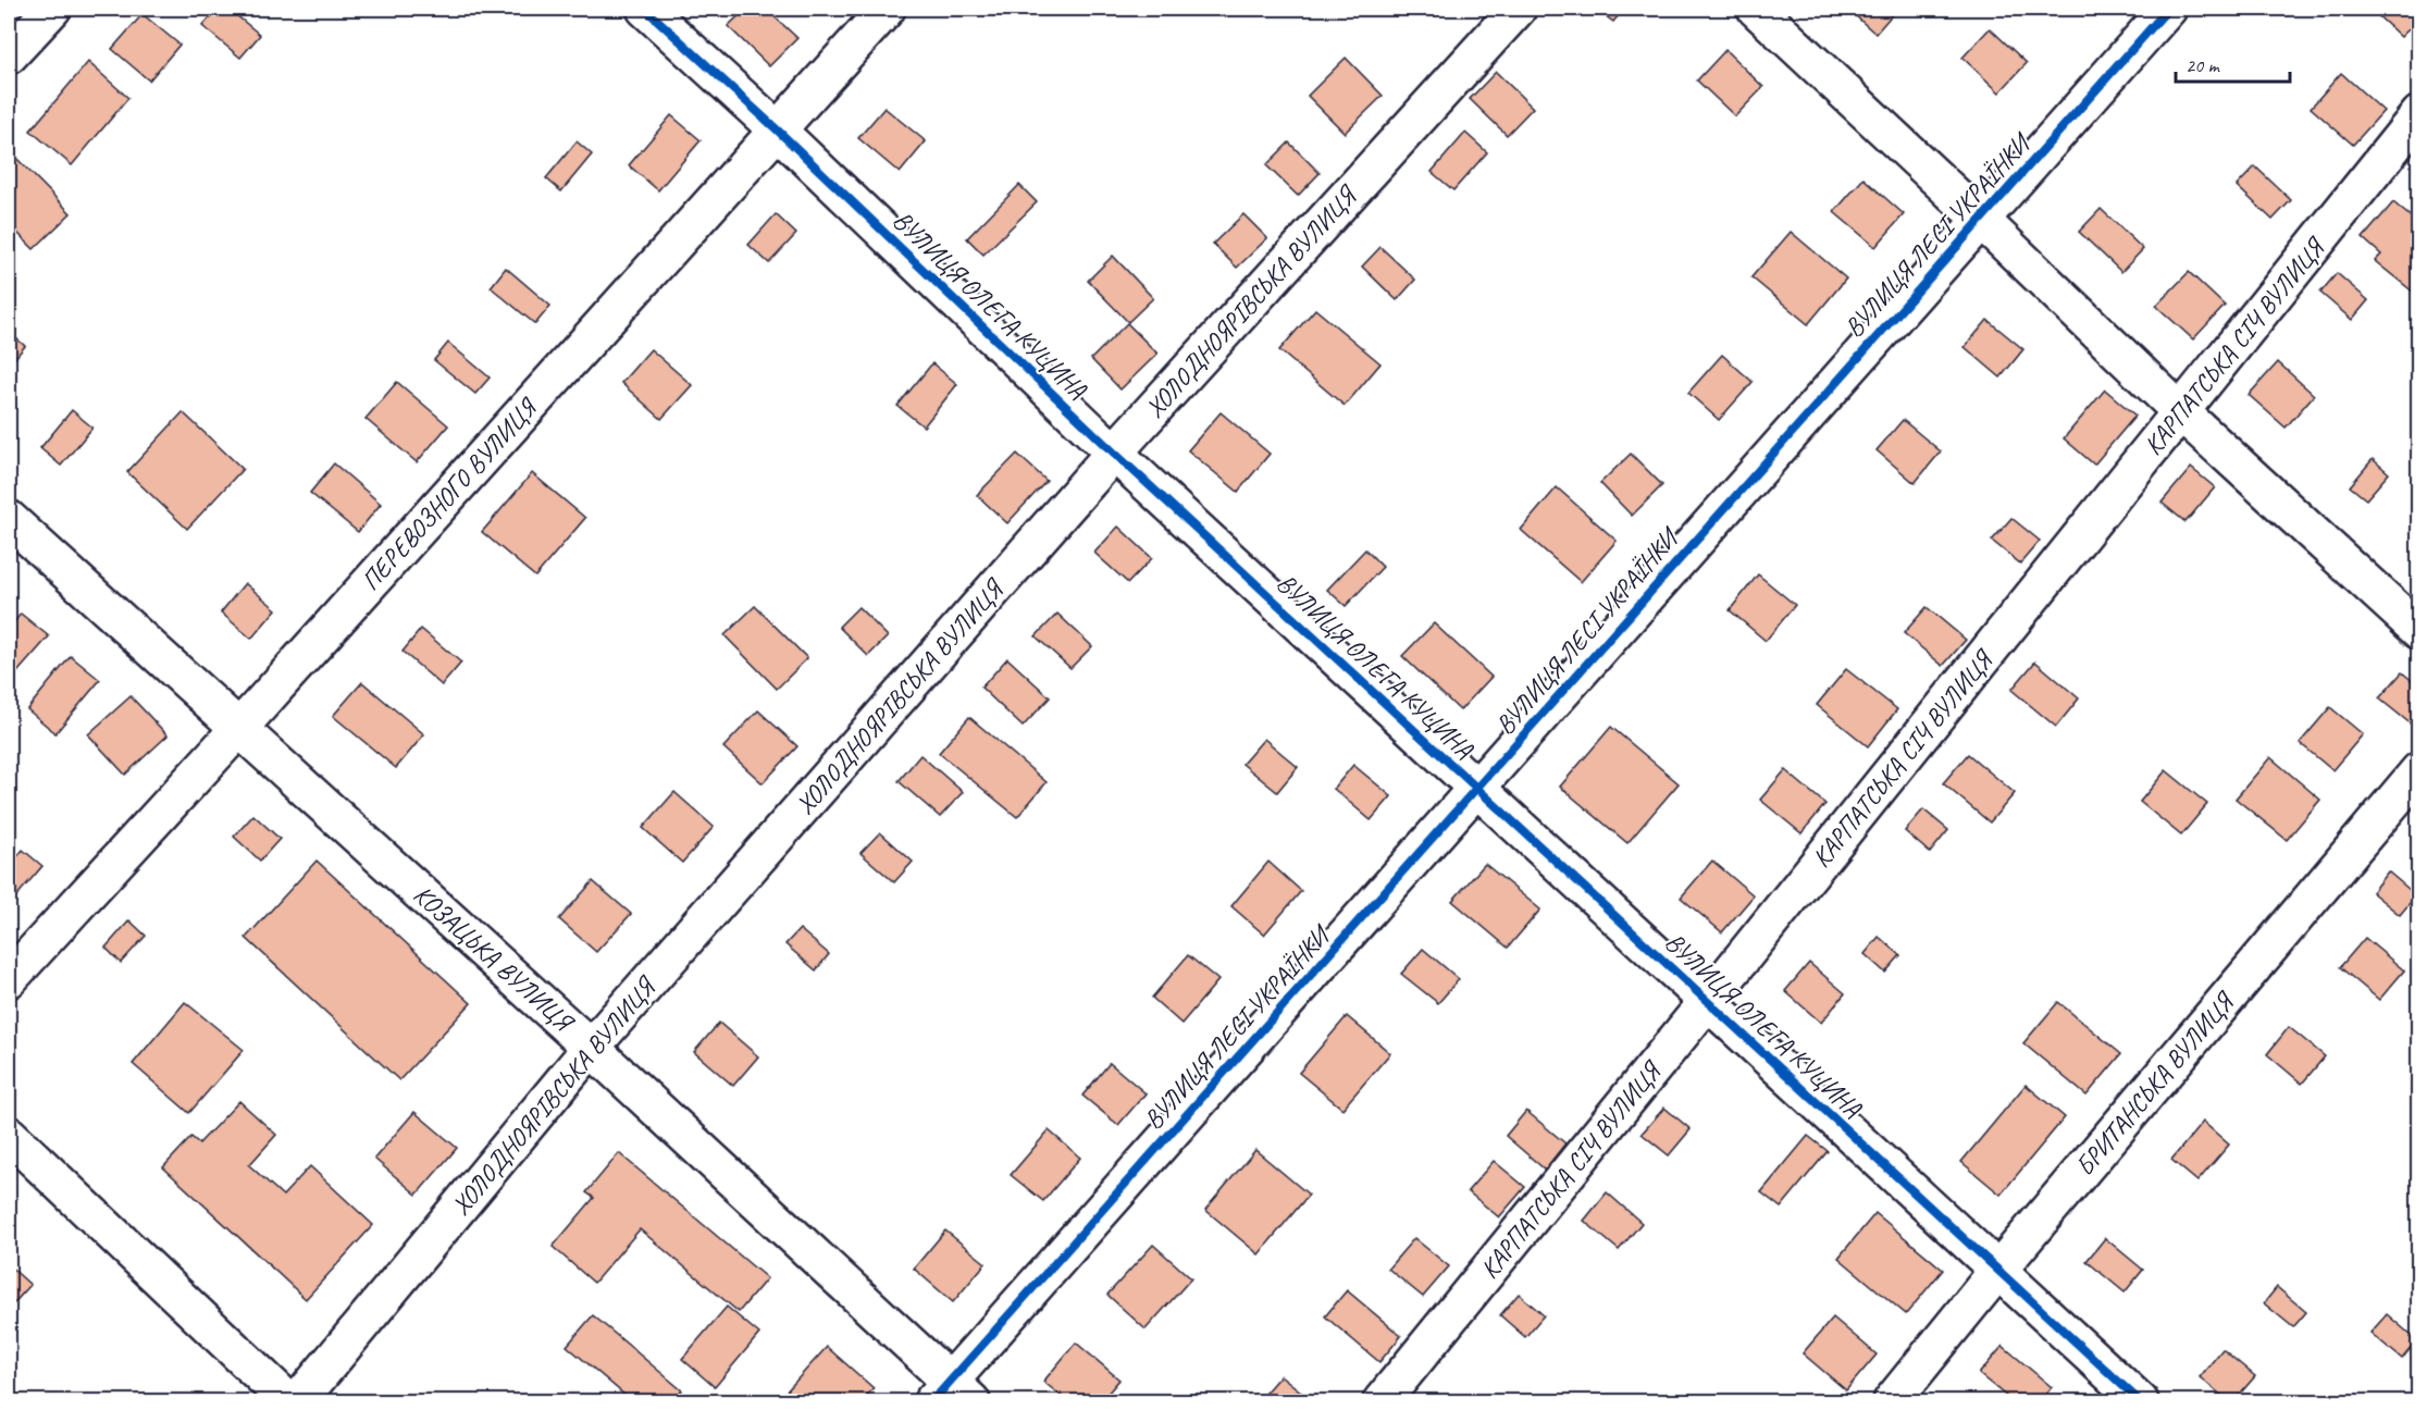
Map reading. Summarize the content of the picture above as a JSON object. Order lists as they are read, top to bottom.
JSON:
{
  "streets": {
    "street": [
      "ВУЛИЦЯ ЛЕСІ УКРАЇНКИ",
      "ХОЛОДНОЯРІВСЬКА ВУЛИЦЯ",
      "ВУЛИЦЯ ОЛЕГА КУЦИНА",
      "КАРПАТСЬКА СІЧ ВУЛИЦЯ",
      "ПЕРЕВОЗНОГО ВУЛИЦЯ",
      "КОЗАЦЬКА ВУЛИЦЯ",
      "БРИТАНСЬКА ВУЛИЦЯ"
    ]
  },
  "crossings": [
    ["ВУЛИЦЯ ЛЕСІ УКРАЇНКИ", "ВУЛИЦЯ ОЛЕГА КУЦИНА"],
    ["ВУЛИЦЯ ЛЕСІ УКРАЇНКИ", "КОЗАЦЬКА ВУЛИЦЯ"],
    ["ХОЛОДНОЯРІВСЬКА ВУЛИЦЯ", "ВУЛИЦЯ ОЛЕГА КУЦИНА"],
    ["ХОЛОДНОЯРІВСЬКА ВУЛИЦЯ", "КОЗАЦЬКА ВУЛИЦЯ"],
    ["ВУЛИЦЯ ОЛЕГА КУЦИНА", "КАРПАТСЬКА СІЧ ВУЛИЦЯ"],
    ["ВУЛИЦЯ ОЛЕГА КУЦИНА", "ПЕРЕВОЗНОГО ВУЛИЦЯ"],
    ["ВУЛИЦЯ ОЛЕГА КУЦИНА", "БРИТАНСЬКА ВУЛИЦЯ"],
    ["ПЕРЕВОЗНОГО ВУЛИЦЯ", "КОЗАЦЬКА ВУЛИЦЯ"]
  ],
  "scale_bar": "20 m"
}
